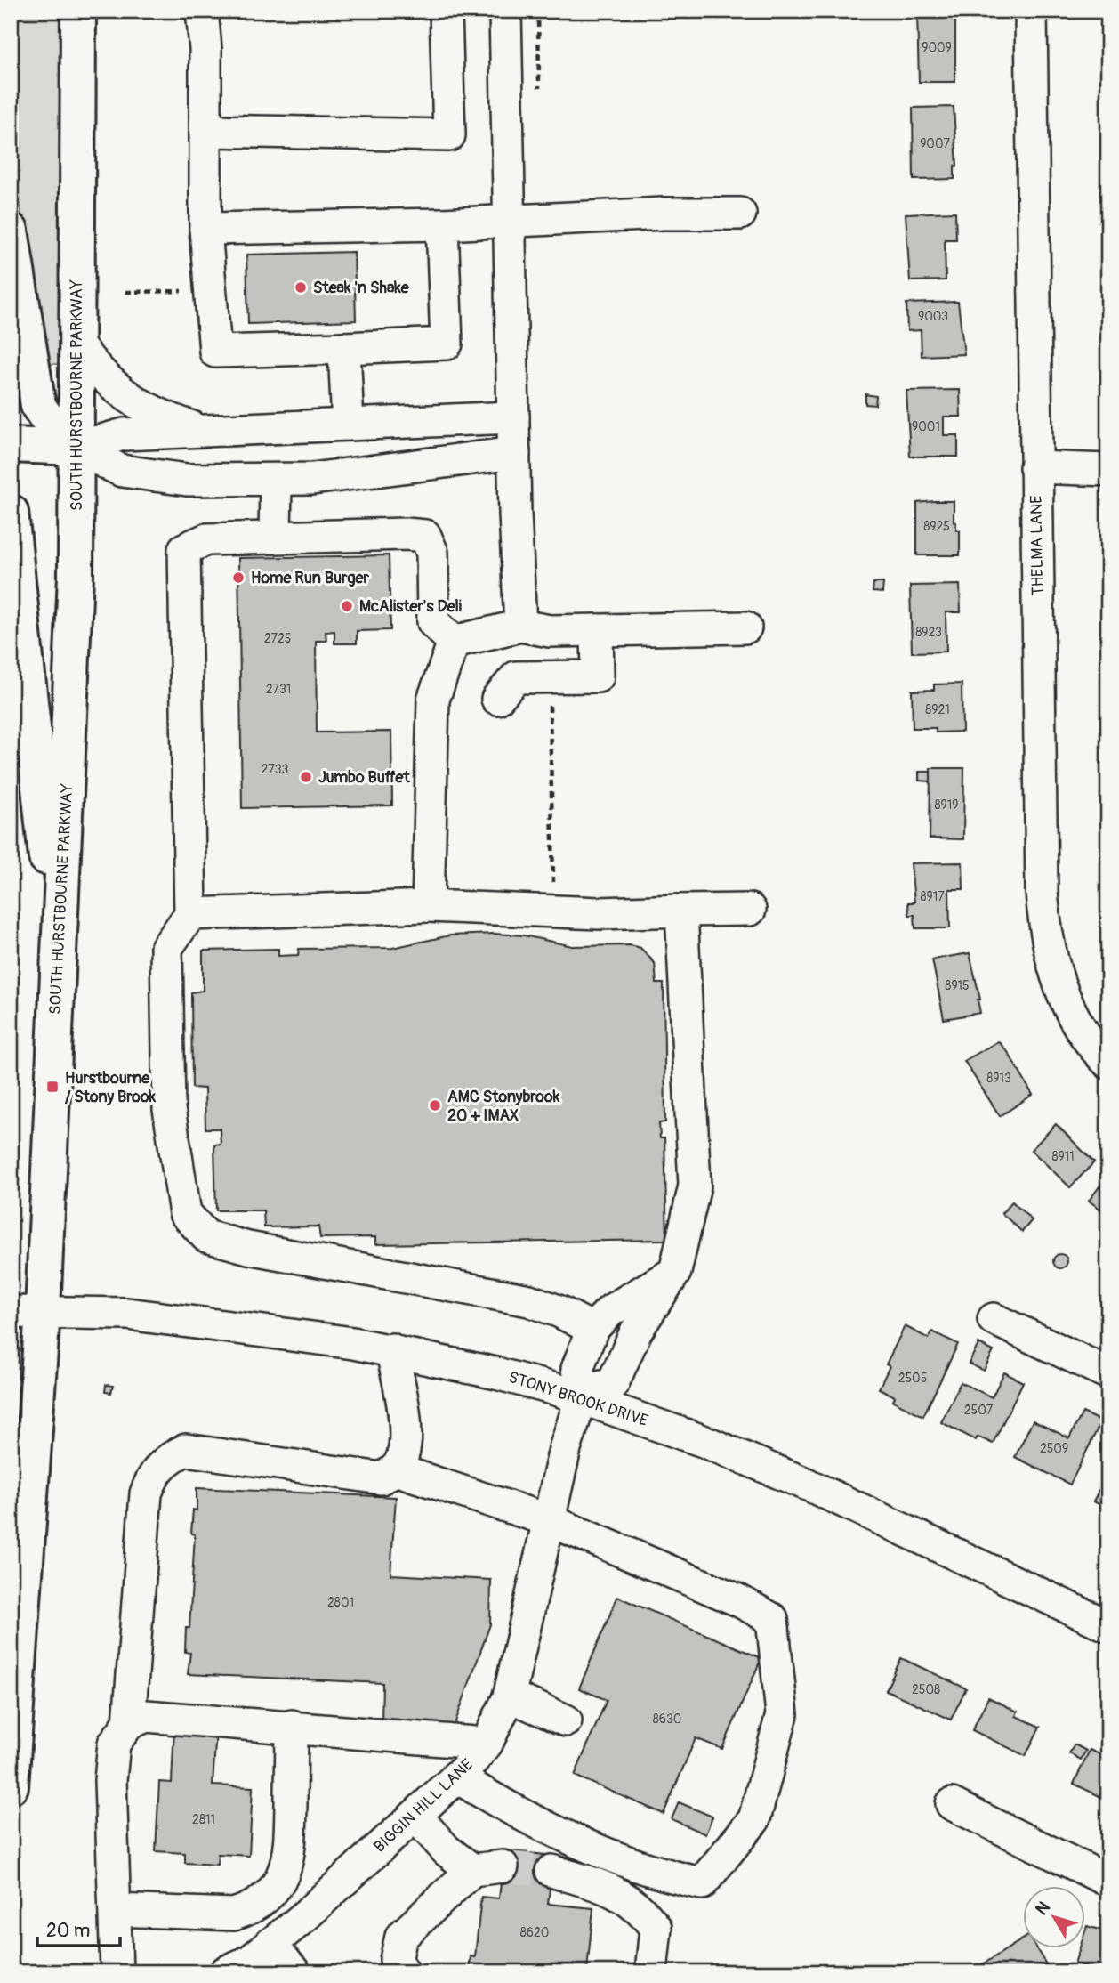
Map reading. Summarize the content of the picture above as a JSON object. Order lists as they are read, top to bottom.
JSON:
{
  "streets": {
    "main road": ["SOUTH HURSTBOURNE PARKWAY"],
    "street": ["THELMA LANE", "STONY BROOK DRIVE", "BIGGIN HILL LANE"]
  },
  "crossings": [
    ["SOUTH HURSTBOURNE PARKWAY", "STONY BROOK DRIVE"],
    ["STONY BROOK DRIVE", "BIGGIN HILL LANE"]
  ],
  "places": {
    "other": [
      "Steak 'n Shake",
      "Home Run Burger",
      "McAlister's Deli",
      "Jumbo Buffet",
      "AMC Stonybrook 20 + IMAX"
    ],
    "transit": ["Hurstbourne / Stony Brook"]
  },
  "house_numbers": [
    "9009",
    "9007",
    "9003",
    "9001",
    "8925",
    "8923",
    "2725",
    "2731",
    "8921",
    "2733",
    "8919",
    "8917",
    "8915",
    "8913",
    "8911",
    "2505",
    "2507",
    "2509",
    "2801",
    "2508",
    "8630",
    "2811",
    "8620"
  ],
  "scale_bar": "20 m",
  "north": "top left"
}
